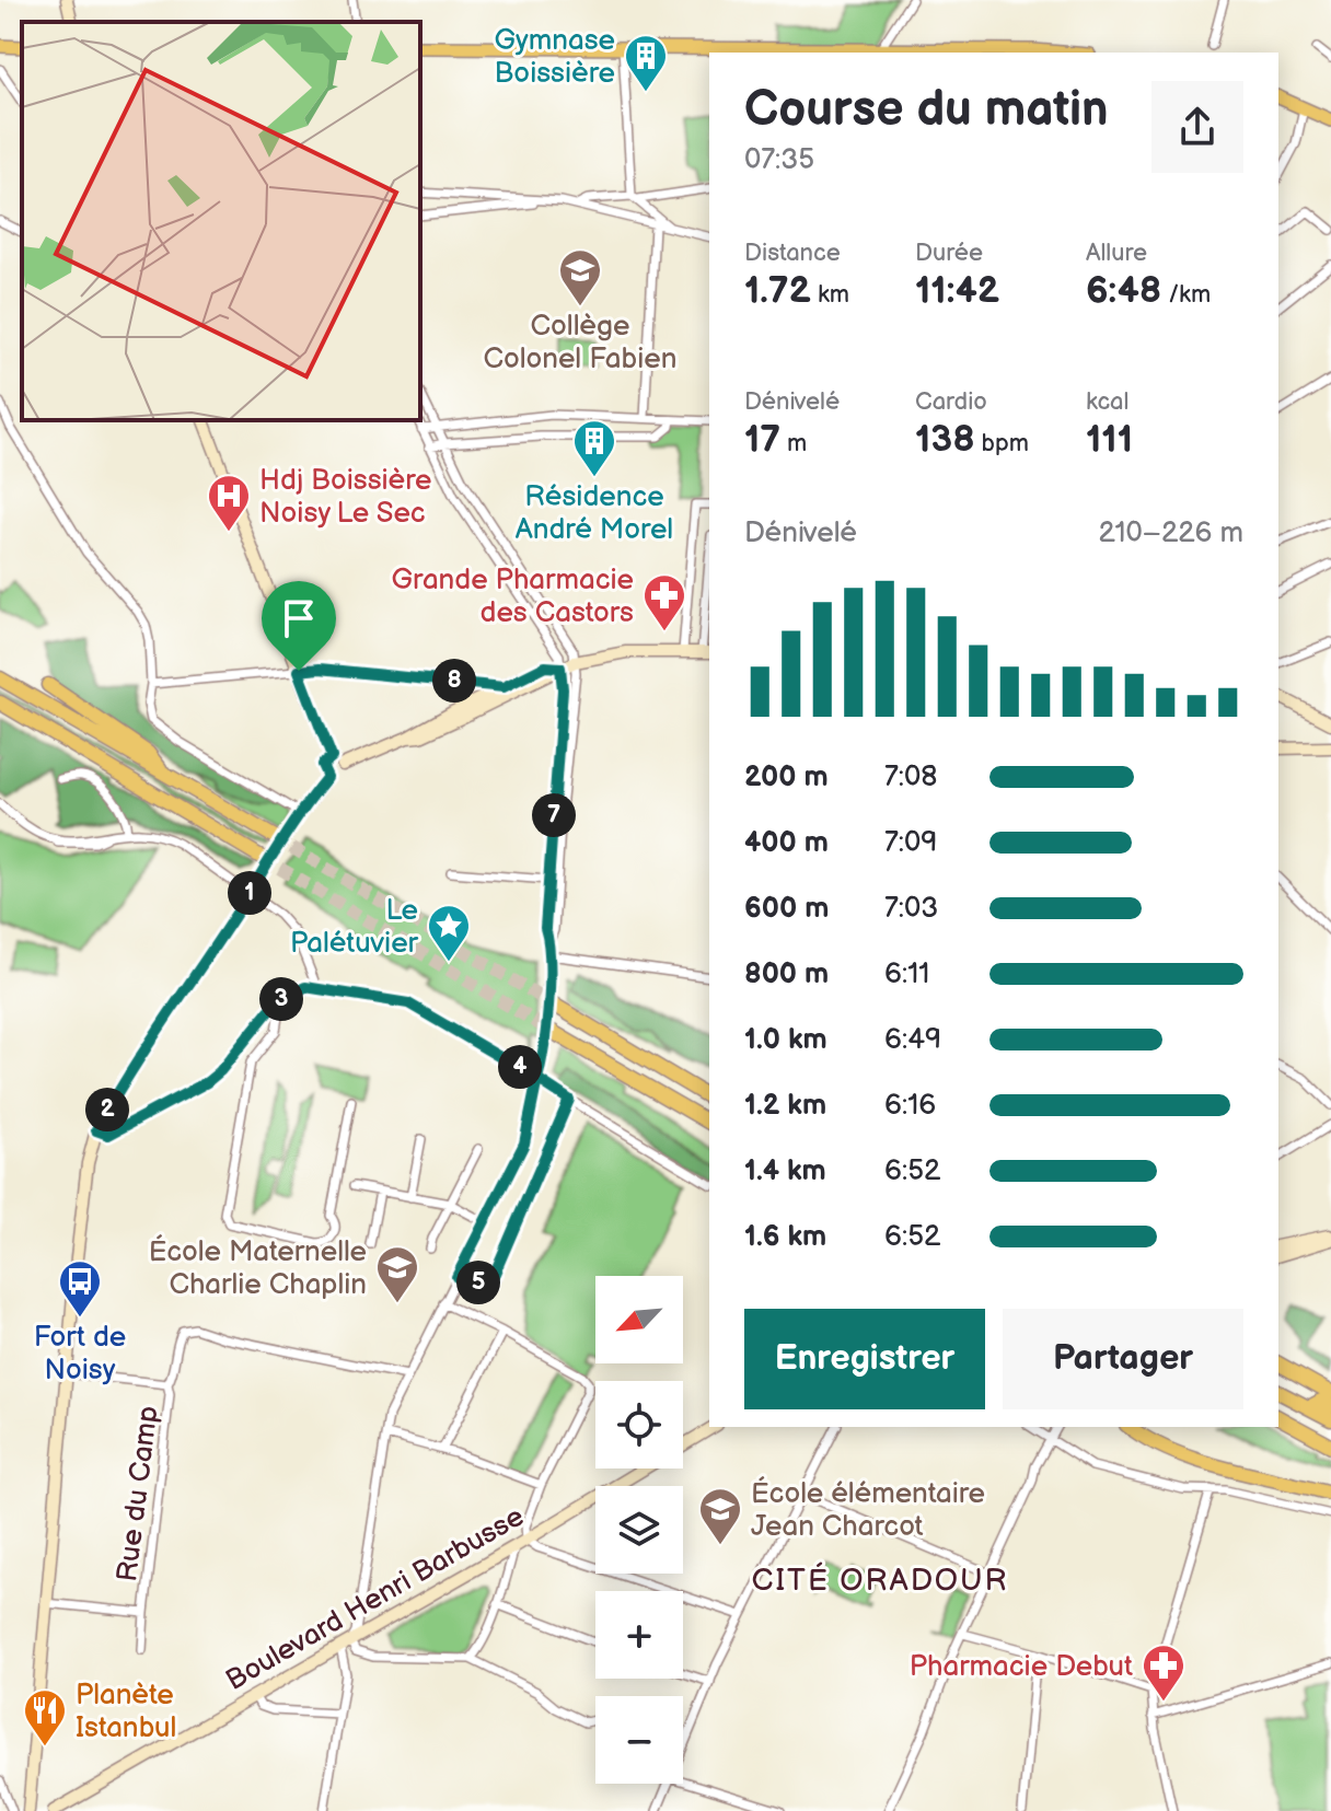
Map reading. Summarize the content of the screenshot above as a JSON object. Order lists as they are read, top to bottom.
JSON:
{
  "streets": {
    "main road": ["Boulevard Henri Barbusse"],
    "street": ["Rue du Camp"]
  },
  "districts": ["CITÉ ORADOUR"],
  "places": {
    "building": ["Gymnase Boissière", "Résidence André Morel"],
    "school or university": ["Collège Colonel Fabien", "École Maternelle Charlie Chaplin", "École élémentaire Jean Charcot"],
    "hospital": ["Hdj Boissière Noisy Le Sec"],
    "pharmacy": ["Grande Pharmacie des Castors", "Pharmacie Debut"],
    "place": ["Le Palétuvier"],
    "bus stop": ["Fort de Noisy"],
    "restaurant": ["Planète Istanbul"]
  },
  "north": "bottom left",
  "page": {
    "heading": ["Course du matin", "07:35"],
    "stats": [
      ["Distance", "1.72 km"],
      ["Durée", "11:42"],
      ["Allure", "6:48 /km"],
      ["Dénivelé", "17 m"],
      ["Cardio", "138 bpm"],
      ["kcal", "111"]
    ],
    "chart": ["Dénivelé", "210–226 m"],
    "pins": [
      "8",
      "7",
      "1",
      "3",
      "4",
      "2",
      "5"
    ],
    "list": [
      {
        "name": "200 m",
        "note": "7:08"
      },
      {
        "name": "400 m",
        "note": "7:09"
      },
      {
        "name": "600 m",
        "note": "7:03"
      },
      {
        "name": "800 m",
        "note": "6:11"
      },
      {
        "name": "1.0 km",
        "note": "6:49"
      },
      {
        "name": "1.2 km",
        "note": "6:16"
      },
      {
        "name": "1.4 km",
        "note": "6:52"
      },
      {
        "name": "1.6 km",
        "note": "6:52"
      }
    ],
    "map_buttons": ["+", "−"],
    "buttons": ["Enregistrer", "Partager"]
  }
}
